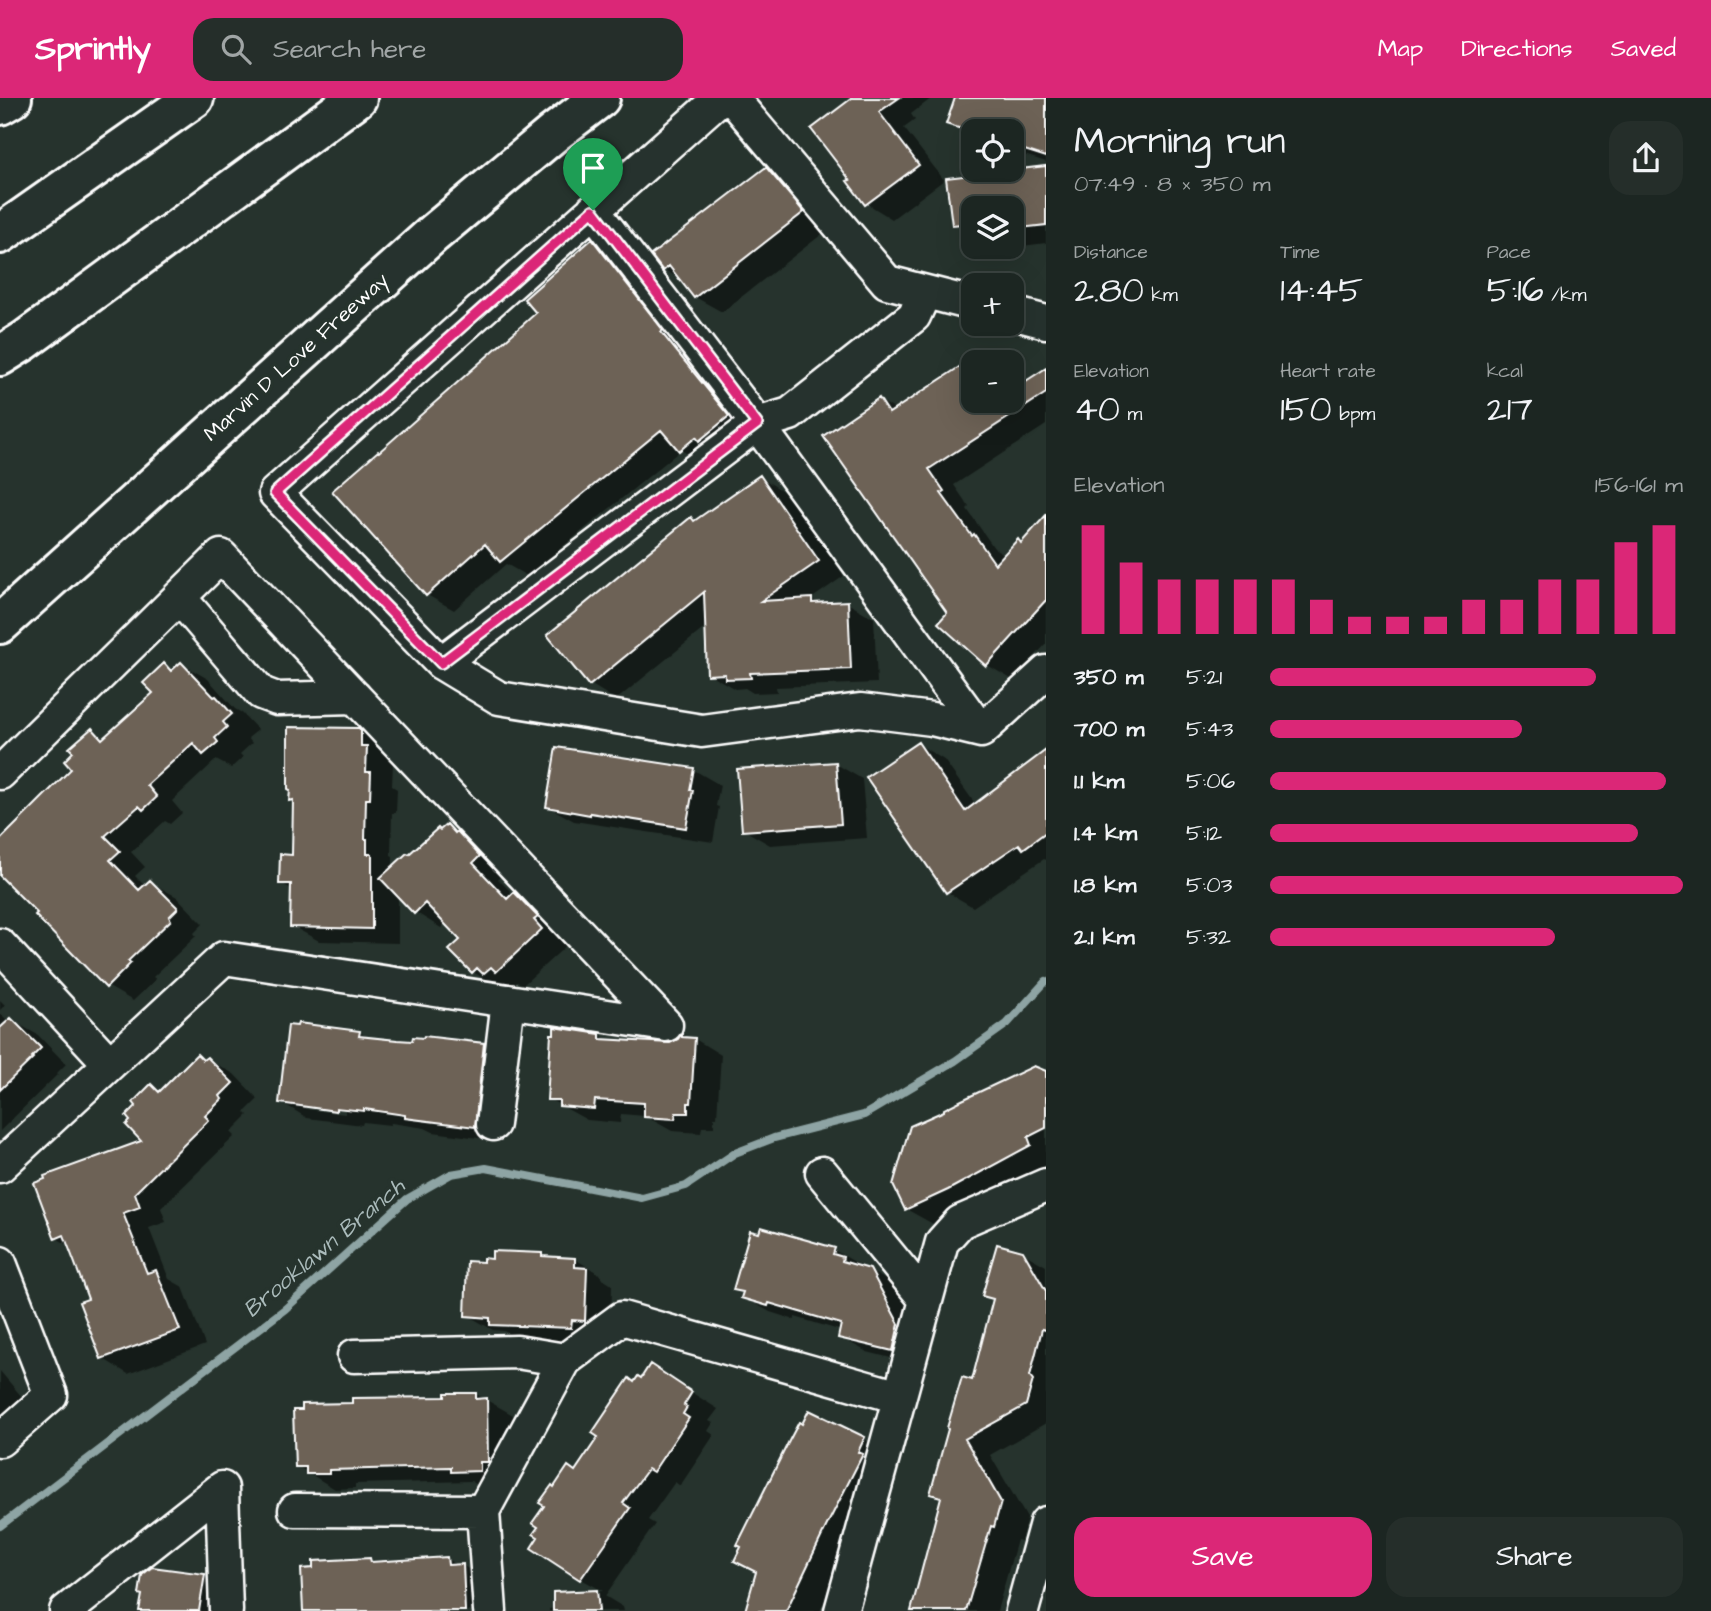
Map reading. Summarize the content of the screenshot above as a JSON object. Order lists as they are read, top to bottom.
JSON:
{
  "streets": {
    "main road": ["Marvin D Love Freeway"]
  },
  "water": ["Brooklawn Branch"],
  "page": {
    "header": "Sprintly",
    "search": "Search here",
    "nav": ["Map", "Directions", "Saved"],
    "heading": ["Morning run", "07:49 · 8 × 350 m"],
    "map_buttons": ["+", "−"],
    "stats": [
      ["Distance", "2.80 km"],
      ["Time", "14:45"],
      ["Pace", "5:16 /km"],
      ["Elevation", "40 m"],
      ["Heart rate", "150 bpm"],
      ["kcal", "217"]
    ],
    "chart": ["Elevation", "156–161 m"],
    "list": [
      {
        "name": "350 m",
        "note": "5:21"
      },
      {
        "name": "700 m",
        "note": "5:43"
      },
      {
        "name": "1.1 km",
        "note": "5:06"
      },
      {
        "name": "1.4 km",
        "note": "5:12"
      },
      {
        "name": "1.8 km",
        "note": "5:03"
      },
      {
        "name": "2.1 km",
        "note": "5:32"
      }
    ],
    "buttons": ["Save", "Share"]
  }
}
